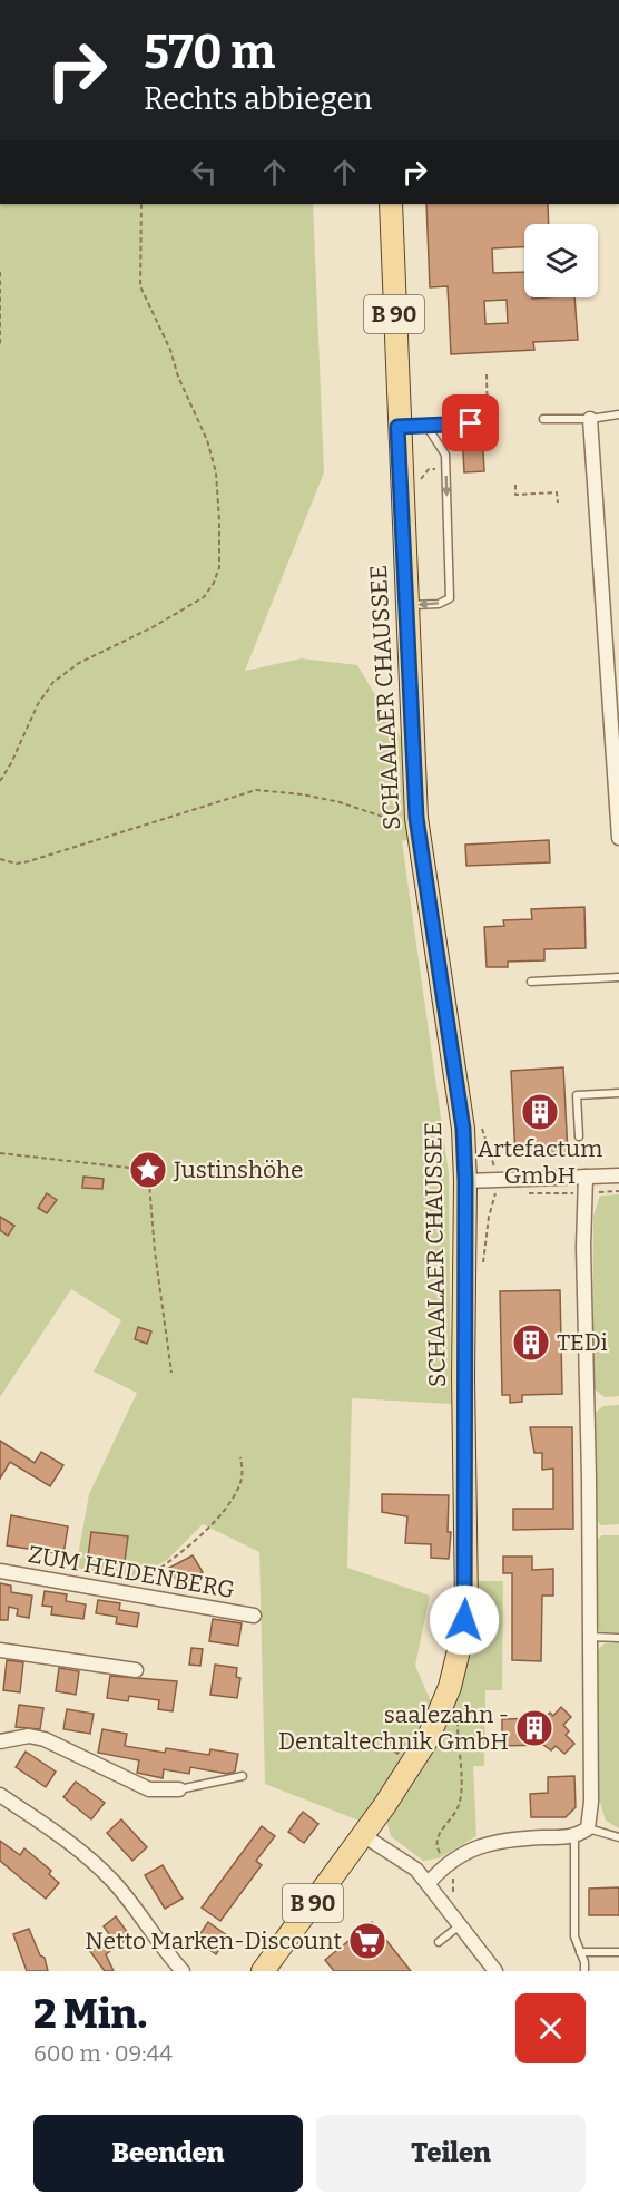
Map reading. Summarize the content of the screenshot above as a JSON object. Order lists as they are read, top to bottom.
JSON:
{
  "streets": {
    "main road": ["B 90", "SCHAALAER CHAUSSEE"],
    "street": ["ZUM HEIDENBERG"]
  },
  "places": {
    "building": ["Artefactum GmbH", "TEDi", "saalezahn - Dentaltechnik GmbH"],
    "place": ["Justinshöhe"],
    "supermarket": ["Netto Marken-Discount"]
  },
  "page": {
    "turn": ["570 m", "Rechts abbiegen"],
    "heading": ["2 Min.", "600 m · 09:44"],
    "buttons": ["Beenden", "Teilen"]
  }
}
